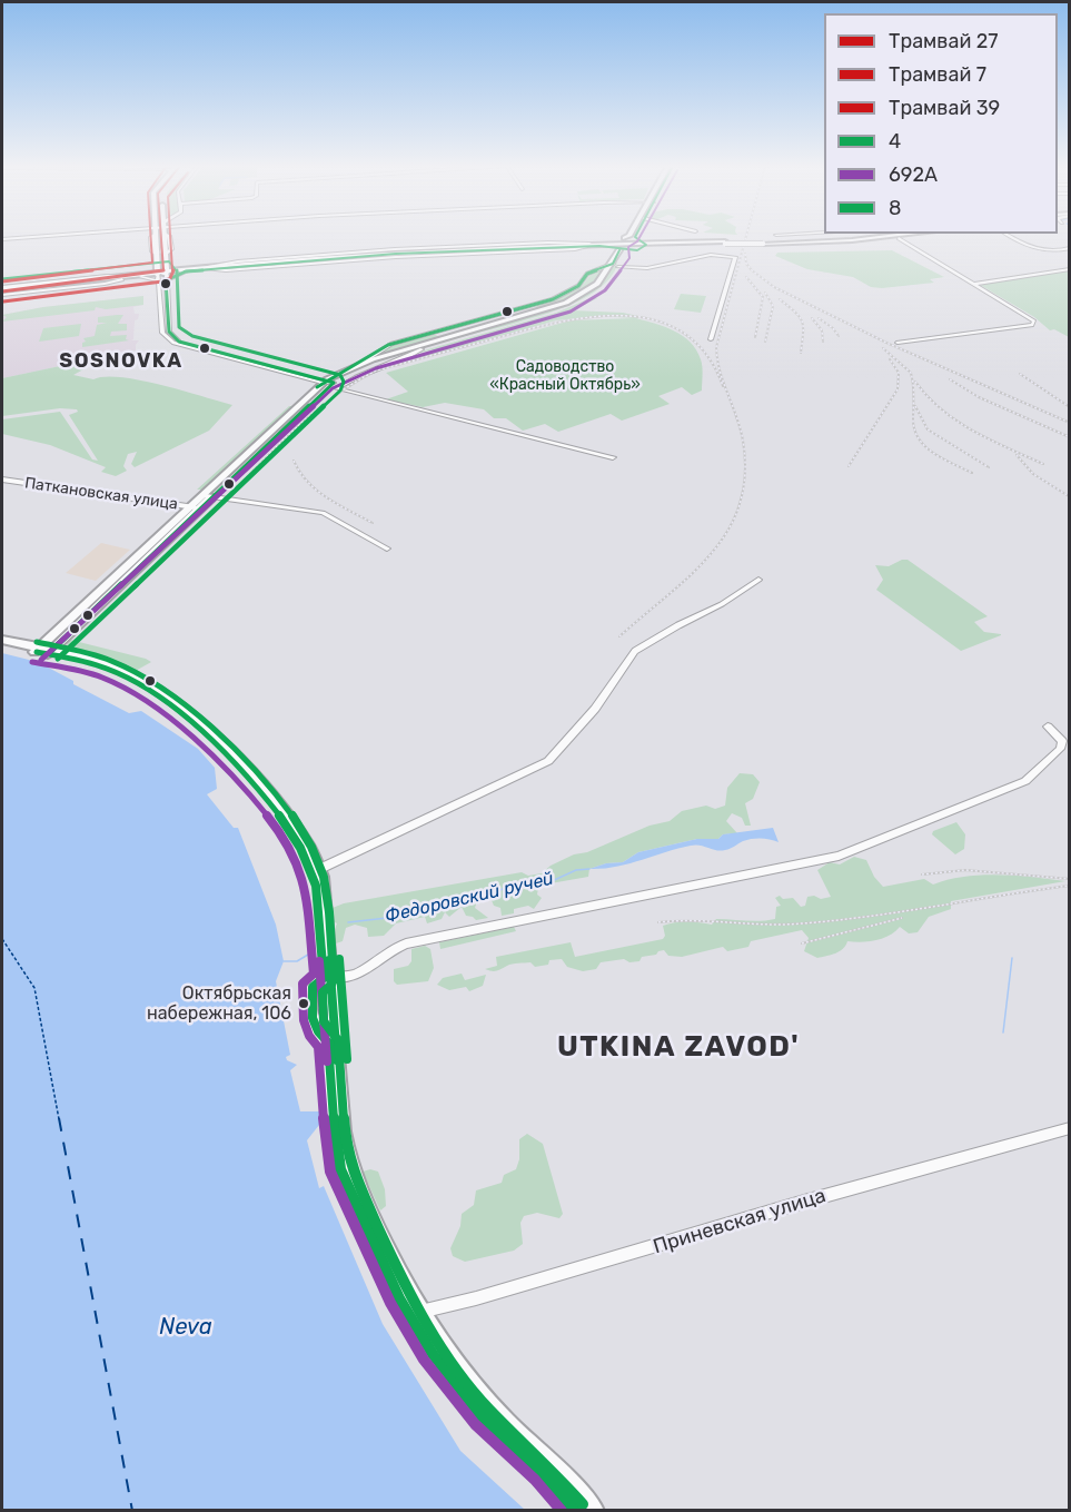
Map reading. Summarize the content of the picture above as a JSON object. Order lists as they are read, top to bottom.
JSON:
{
  "streets": {
    "street": ["Паткановская улица", "Приневская улица"]
  },
  "districts": ["SOSNOVKA", "UTKINA ZAVOD'"],
  "water": ["Федоровский ручей", "Neva"],
  "parks": ["Садоводство «Красный Октябрь»"],
  "places": ["Октябрьская набережная, 106"],
  "lines": [
    "tram line 27",
    "tram line 7",
    "tram line 39",
    "transit line 4",
    "transit line 692А",
    "transit line 8"
  ],
  "legend": [
    "Трамвай 27",
    "Трамвай 7",
    "Трамвай 39",
    "4",
    "692А",
    "8"
  ]
}
